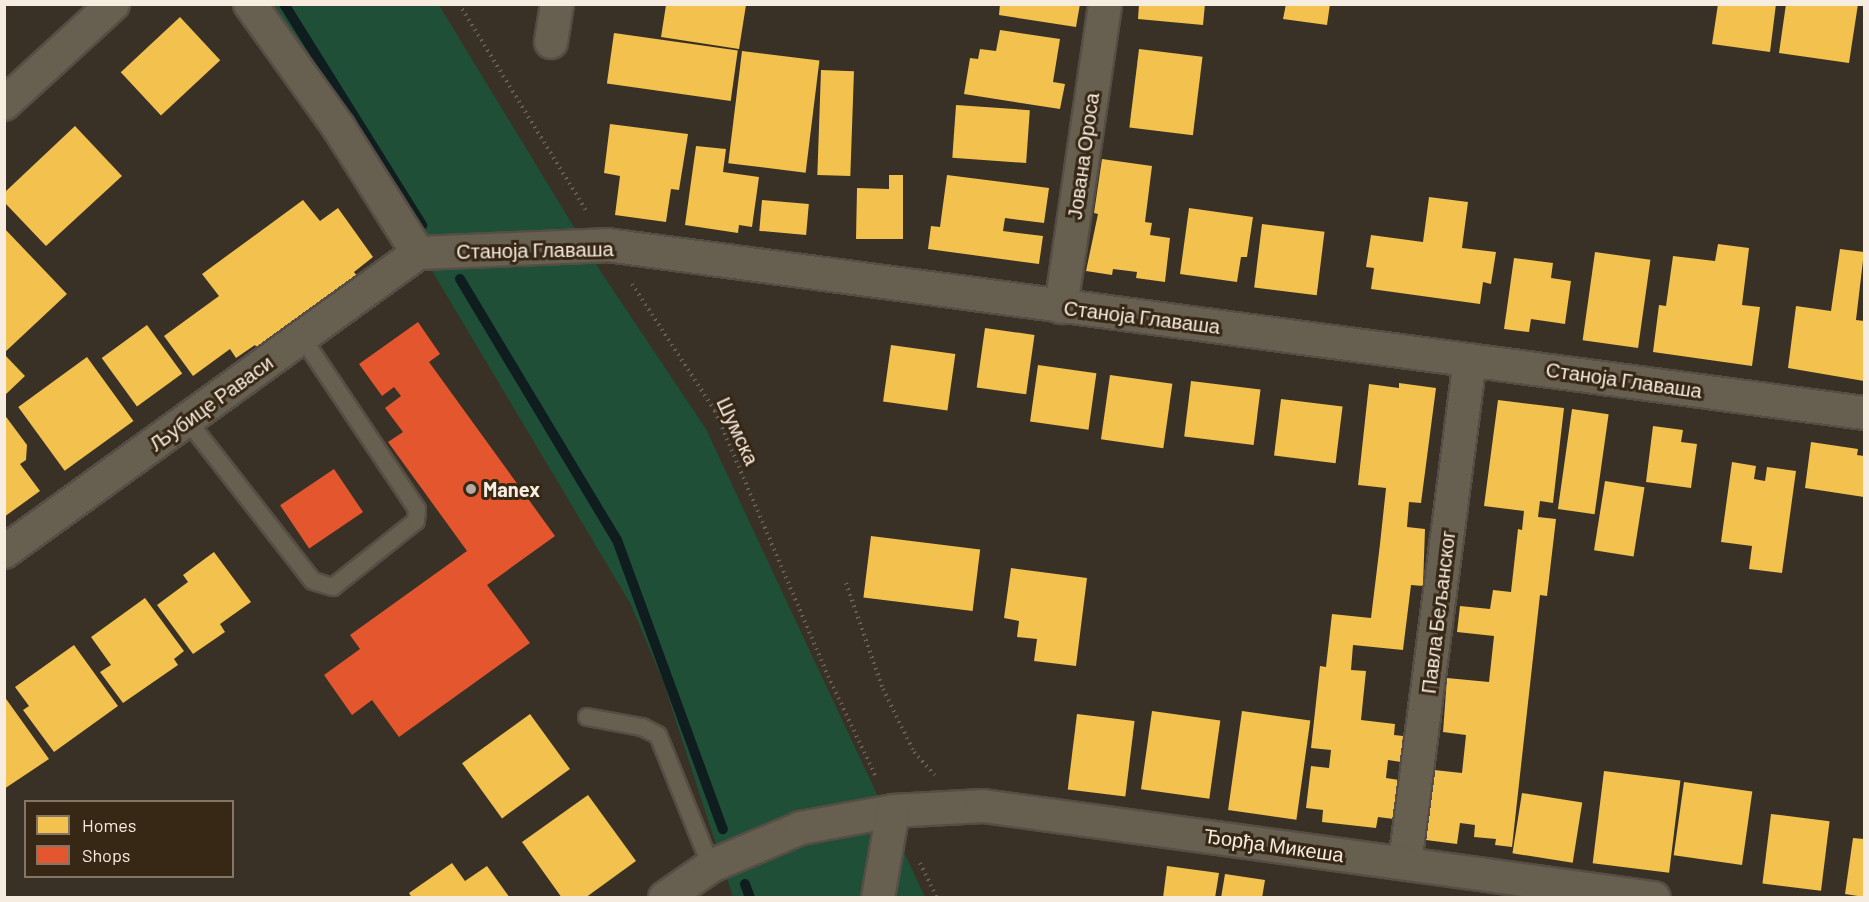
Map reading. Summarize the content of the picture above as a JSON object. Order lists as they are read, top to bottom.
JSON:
{
  "streets": {
    "street": [
      "Јована Ороса",
      "Станоја Главаша",
      "Љубице Раваси",
      "Павла Бељанског",
      "Ђорђа Микеша"
    ],
    "path": ["Шумска"]
  },
  "crossings": [
    ["Јована Ороса", "Станоја Главаша"],
    ["Станоја Главаша", "Љубице Раваси"],
    ["Станоја Главаша", "Шумска"],
    ["Станоја Главаша", "Павла Бељанског"],
    ["Шумска", "Ђорђа Микеша"],
    ["Павла Бељанског", "Ђорђа Микеша"]
  ],
  "places": ["Manex"],
  "legend": ["Homes", "Shops"]
}
